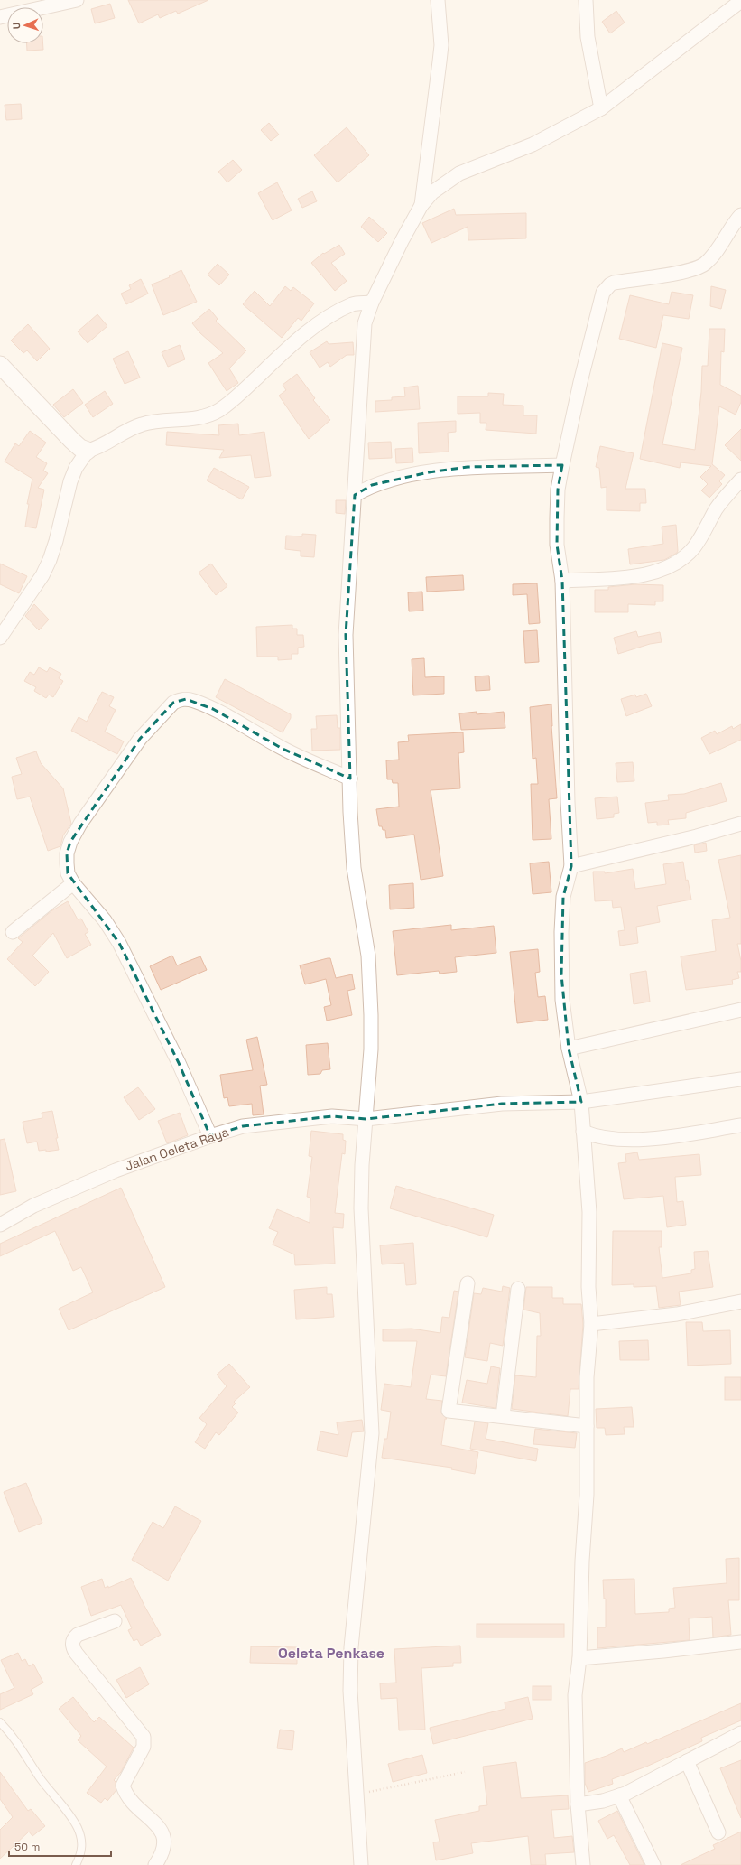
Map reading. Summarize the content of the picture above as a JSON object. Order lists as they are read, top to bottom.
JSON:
{
  "streets": {
    "street": ["Jalan Oeleta Raya"]
  },
  "districts": ["Oeleta Penkase"],
  "scale_bar": "50 m",
  "north": "left"
}
